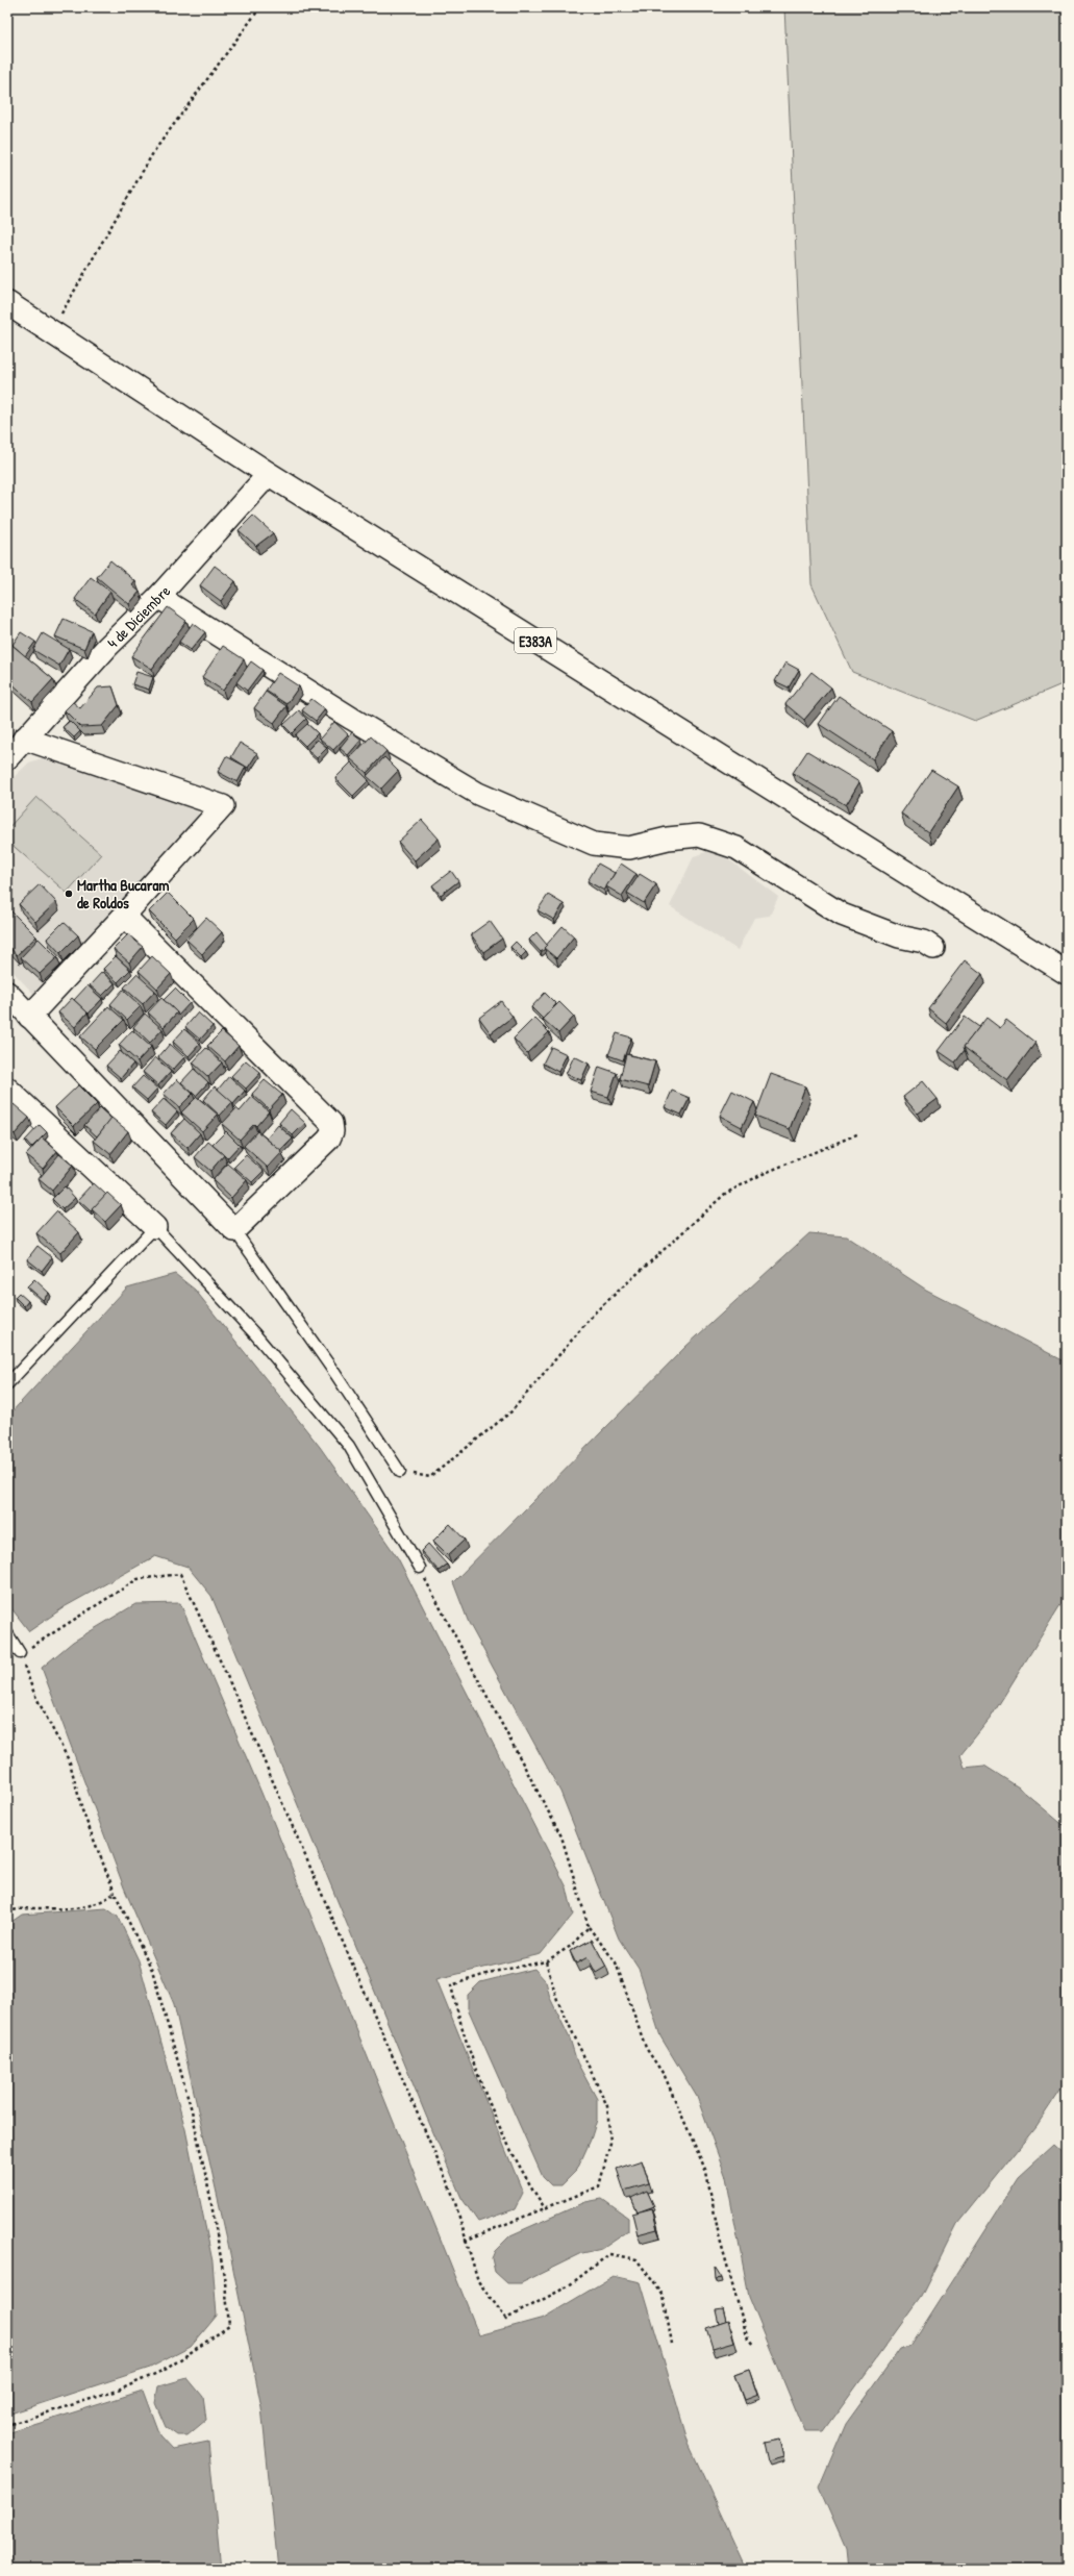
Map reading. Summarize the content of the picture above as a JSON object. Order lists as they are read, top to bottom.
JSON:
{
  "streets": {
    "main road": ["E383A"],
    "street": ["4 de Diciembre"]
  },
  "crossings": [
    ["4 de Diciembre", "E383A"]
  ],
  "places": ["Martha Bucaram de Roldos"]
}
